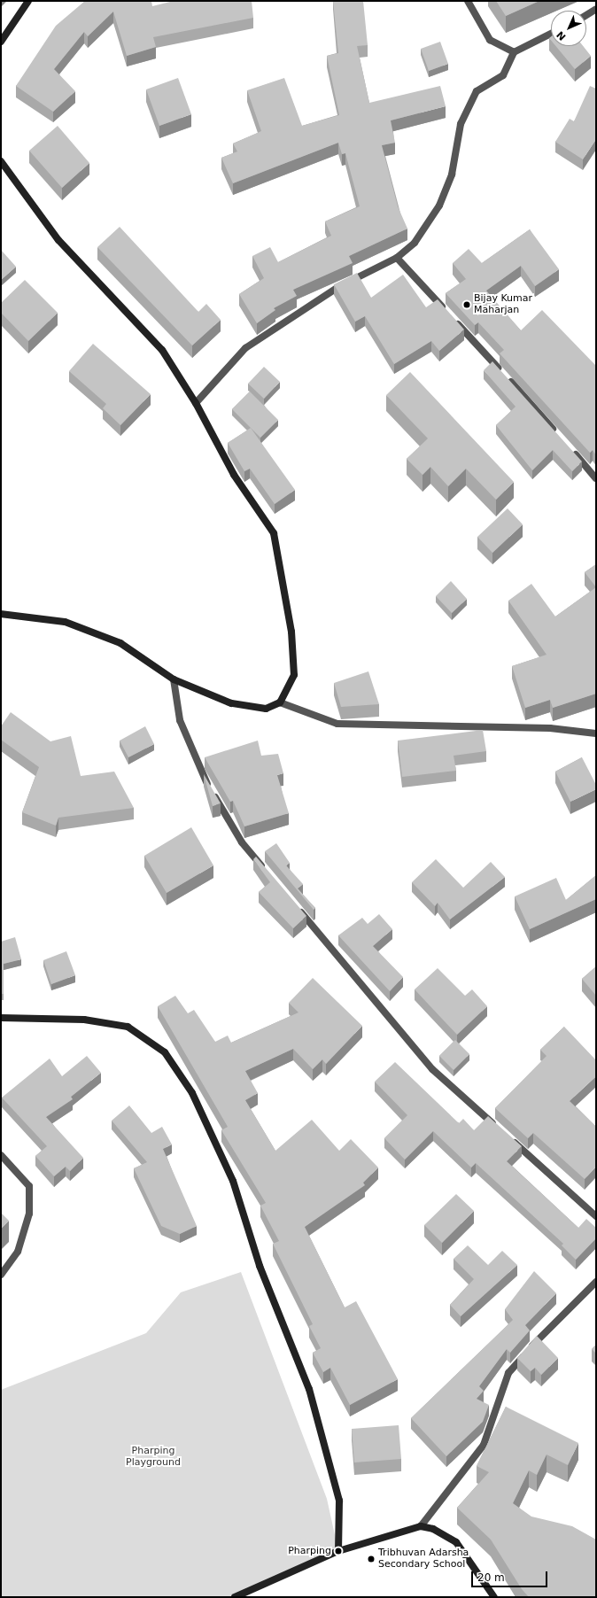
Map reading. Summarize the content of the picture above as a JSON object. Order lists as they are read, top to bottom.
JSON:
{
  "parks": ["Pharping Playground"],
  "places": ["Bijay Kumar Maharjan", "Pharping", "Tribhuvan Adarsha Secondary School"],
  "scale_bar": "20 m",
  "north": "bottom left"
}
